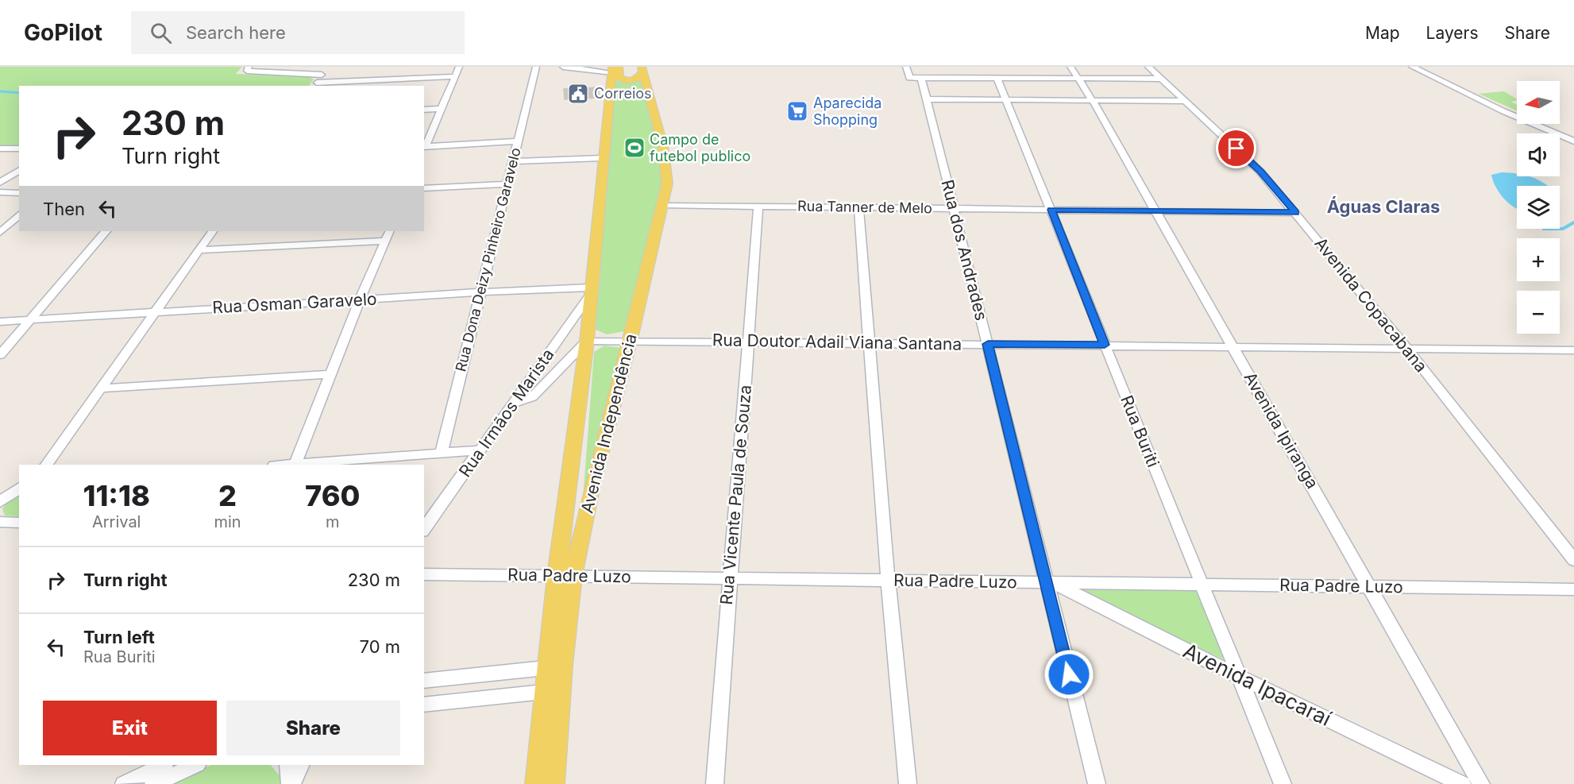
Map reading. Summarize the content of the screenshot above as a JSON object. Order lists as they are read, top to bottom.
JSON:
{
  "streets": {
    "main road": ["Avenida Independência"],
    "street": [
      "Rua Tanner de Melo",
      "Rua dos Andrades",
      "Rua Dona Deizy Pinheiro Garavelo",
      "Rua Osman Garavelo",
      "Avenida Copacabana",
      "Rua Doutor Adail Viana Santana",
      "Rua Irmãos Marista",
      "Avenida Ipiranga",
      "Rua Buriti",
      "Rua Vicente Paula de Souza",
      "Rua Padre Luzo",
      "Avenida Ipacaraí"
    ]
  },
  "crossings": [
    ["Rua Tanner de Melo", "Rua dos Andrades"],
    ["Rua Tanner de Melo", "Avenida Copacabana"],
    ["Rua Tanner de Melo", "Avenida Independência"],
    ["Rua Tanner de Melo", "Avenida Ipiranga"],
    ["Rua Tanner de Melo", "Rua Buriti"],
    ["Rua Tanner de Melo", "Rua Vicente Paula de Souza"],
    ["Rua dos Andrades", "Rua Doutor Adail Viana Santana"],
    ["Rua dos Andrades", "Rua Padre Luzo"],
    ["Rua dos Andrades", "Avenida Ipacaraí"],
    ["Rua Dona Deizy Pinheiro Garavelo", "Rua Osman Garavelo"],
    ["Rua Osman Garavelo", "Rua Irmãos Marista"],
    ["Rua Osman Garavelo", "Avenida Independência"],
    ["Avenida Copacabana", "Rua Doutor Adail Viana Santana"],
    ["Rua Doutor Adail Viana Santana", "Avenida Independência"],
    ["Rua Doutor Adail Viana Santana", "Avenida Ipiranga"],
    ["Rua Doutor Adail Viana Santana", "Rua Buriti"],
    ["Rua Doutor Adail Viana Santana", "Rua Vicente Paula de Souza"],
    ["Rua Irmãos Marista", "Avenida Independência"],
    ["Avenida Independência", "Rua Padre Luzo"],
    ["Avenida Ipiranga", "Rua Padre Luzo"],
    ["Rua Buriti", "Rua Padre Luzo"],
    ["Rua Buriti", "Avenida Ipacaraí"],
    ["Rua Vicente Paula de Souza", "Rua Padre Luzo"],
    ["Rua Padre Luzo", "Avenida Ipacaraí"]
  ],
  "districts": ["Águas Claras"],
  "places": {
    "public building": ["Correios"],
    "supermarket": ["Aparecida Shopping"],
    "sports": ["Campo de futebol publico"]
  },
  "north": "left",
  "page": {
    "header": "GoPilot",
    "search": "Search here",
    "nav": ["Map", "Layers", "Share"],
    "map_buttons": ["+", "−"],
    "turn": ["230 m", "Turn right"],
    "then": "Then",
    "eta": [
      "11:18",
      "Arrival",
      "2",
      "min",
      "760",
      "m"
    ],
    "list": [
      {
        "name": "Turn right",
        "value": "230 m"
      },
      {
        "name": "Turn left",
        "note": "Rua Buriti",
        "value": "70 m"
      }
    ],
    "buttons": ["Exit", "Share"]
  }
}
